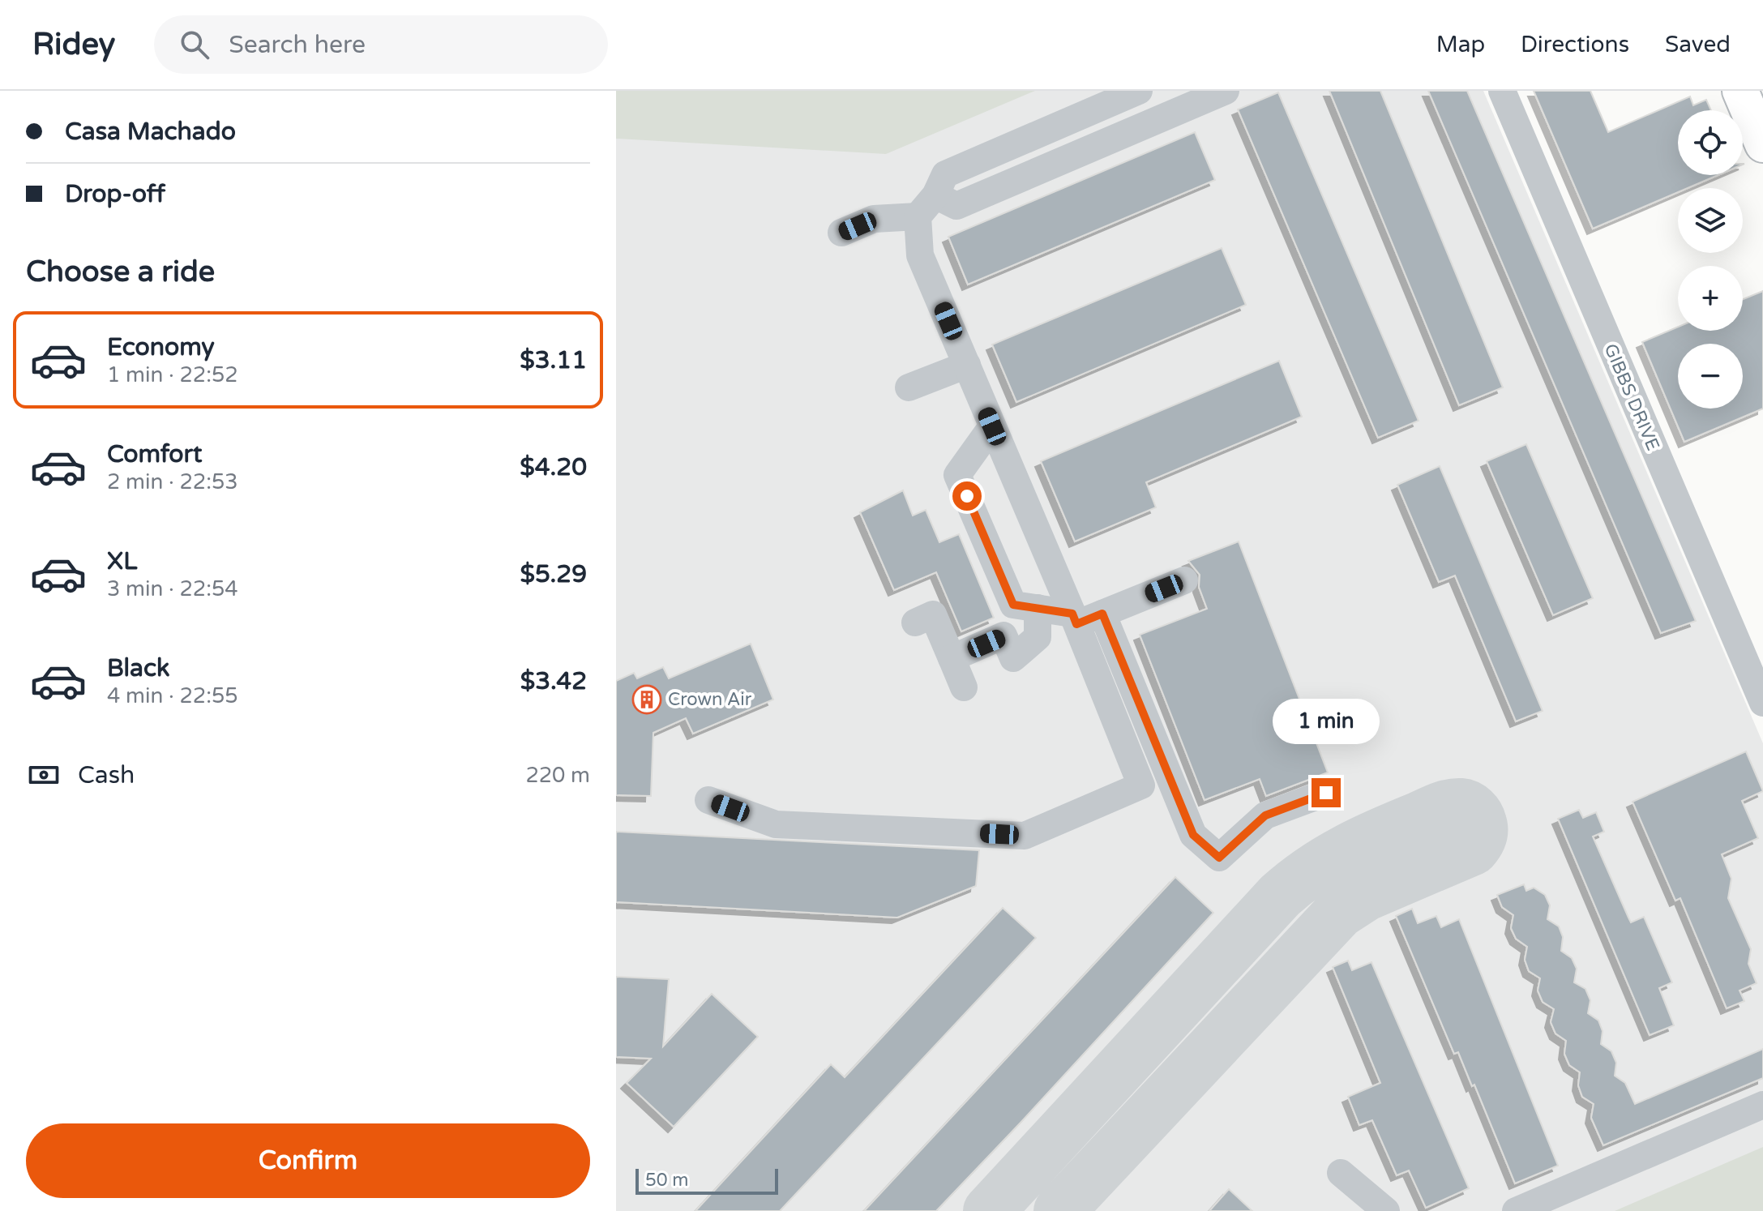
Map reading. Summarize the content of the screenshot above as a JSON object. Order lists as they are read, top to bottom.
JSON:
{
  "streets": {
    "street": ["GIBBS DRIVE"]
  },
  "places": {
    "building": ["Crown Air"]
  },
  "scale_bar": "50 m",
  "page": {
    "header": "Ridey",
    "search": "Search here",
    "nav": ["Map", "Directions", "Saved"],
    "banner": ["Casa Machado", "Drop-off"],
    "map_buttons": ["+", "−"],
    "heading": "Choose a ride",
    "list": [
      {
        "name": "Economy",
        "note": "1 min · 22:52",
        "value": "$3.11"
      },
      {
        "name": "Comfort",
        "note": "2 min · 22:53",
        "value": "$4.20"
      },
      {
        "name": "XL",
        "note": "3 min · 22:54",
        "value": "$5.29"
      },
      {
        "name": "Black",
        "note": "4 min · 22:55",
        "value": "$3.42"
      }
    ],
    "bubble": "1 min",
    "pay": ["Cash", "220 m"],
    "buttons": "Confirm",
    "scale": "50 m"
  }
}
